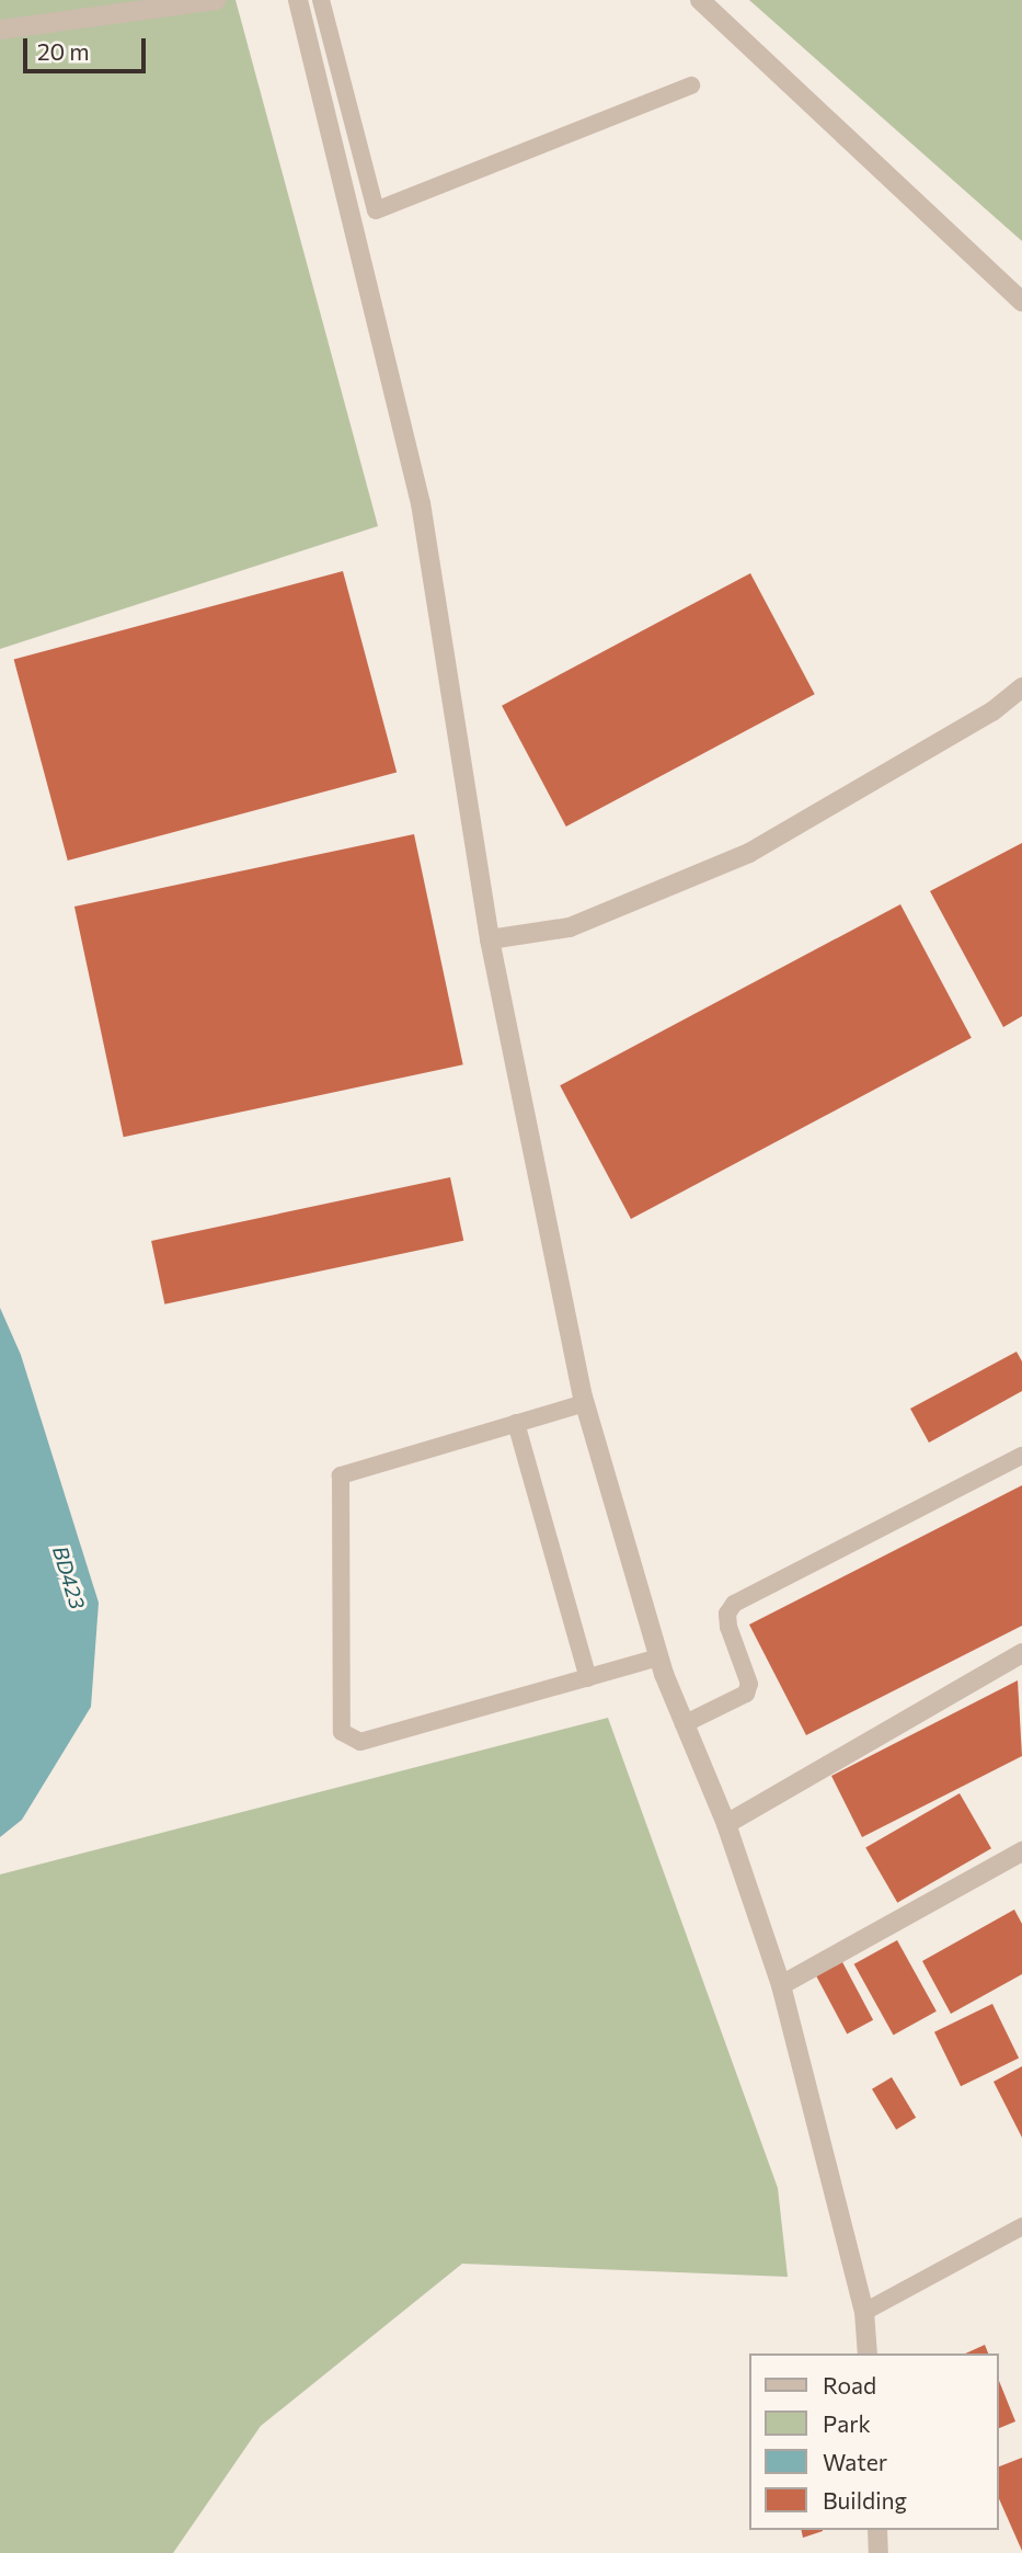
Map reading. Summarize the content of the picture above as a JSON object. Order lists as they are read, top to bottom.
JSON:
{
  "water": ["BD423"],
  "legend": [
    "Road",
    "Park",
    "Water",
    "Building"
  ],
  "scale_bar": "20 m"
}
